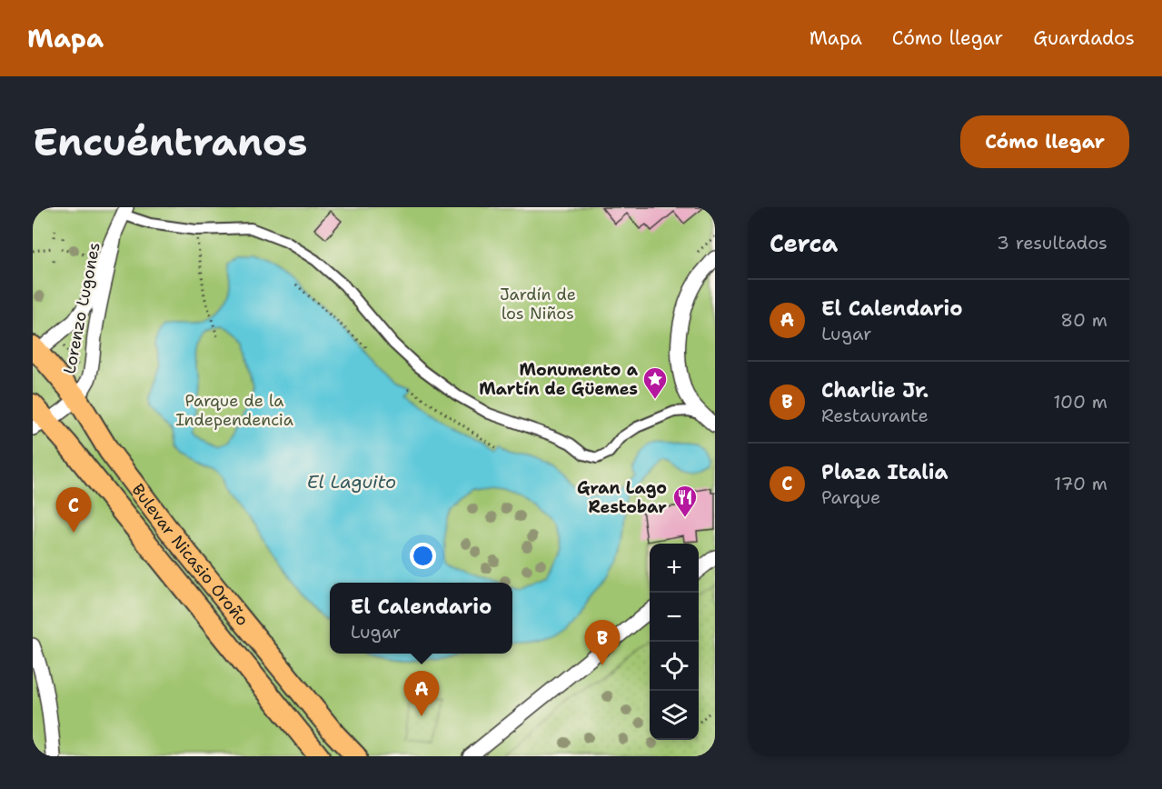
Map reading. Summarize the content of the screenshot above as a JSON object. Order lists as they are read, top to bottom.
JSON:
{
  "streets": {
    "main road": ["Bulevar Nicasio Oroño"],
    "street": ["Lorenzo Lugones"]
  },
  "crossings": [
    ["Lorenzo Lugones", "Bulevar Nicasio Oroño"]
  ],
  "water": ["El Laguito"],
  "parks": ["Jardín de los Niños", "Parque de la Independencia"],
  "places": {
    "place": ["Monumento a Martín de Güemes"],
    "restaurant": ["Gran Lago Restobar"]
  },
  "page": {
    "header": "Mapa",
    "nav": ["Mapa", "Cómo llegar", "Guardados"],
    "buttons": "Cómo llegar",
    "title": "Encuéntranos",
    "heading": ["Cerca", "3 resultados"],
    "list": [
      {
        "mark": "A",
        "name": "El Calendario",
        "note": "Lugar",
        "value": "80 m"
      },
      {
        "mark": "B",
        "name": "Charlie Jr.",
        "note": "Restaurante",
        "value": "100 m"
      },
      {
        "mark": "C",
        "name": "Plaza Italia",
        "note": "Parque",
        "value": "170 m"
      }
    ],
    "pins": ["C", "B", "A"],
    "map_buttons": ["+", "−"],
    "popup": ["El Calendario", "Lugar"]
  }
}
